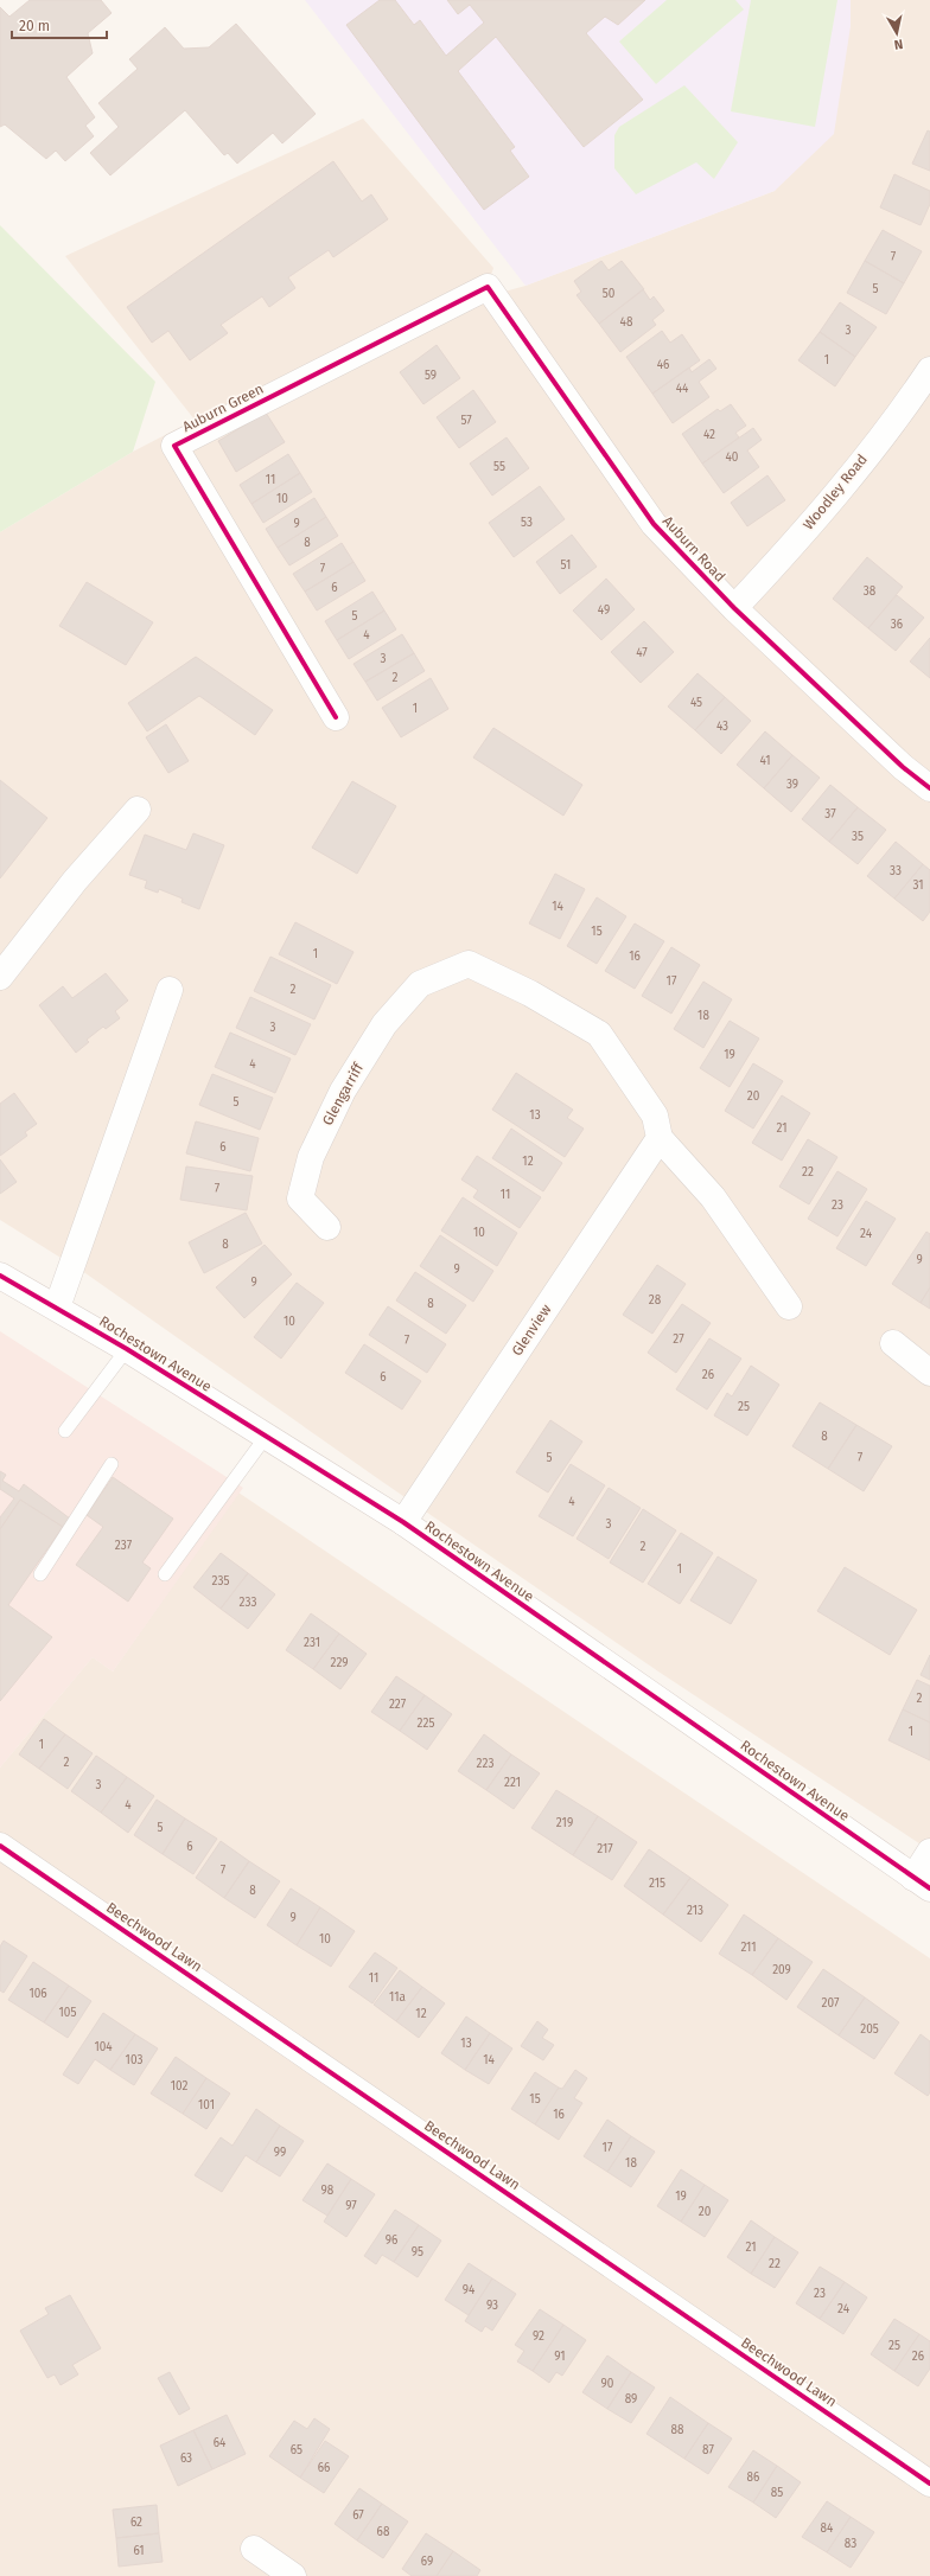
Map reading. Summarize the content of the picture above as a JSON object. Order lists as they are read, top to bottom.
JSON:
{
  "streets": {
    "street": [
      "Auburn Green",
      "Woodley Road",
      "Auburn Road",
      "Glengarriff",
      "Glenview",
      "Rochestown Avenue",
      "Beechwood Lawn"
    ]
  },
  "crossings": [
    ["Auburn Green", "Auburn Road"],
    ["Woodley Road", "Auburn Road"],
    ["Glengarriff", "Glenview"],
    ["Glenview", "Rochestown Avenue"]
  ],
  "house_numbers": [
    "7",
    "5",
    "50",
    "48",
    "3",
    "1",
    "46",
    "59",
    "44",
    "57",
    "42",
    "40",
    "55",
    "11",
    "10",
    "53",
    "9",
    "8",
    "51",
    "7",
    "6",
    "38",
    "49",
    "5",
    "36",
    "4",
    "47",
    "3",
    "2",
    "45",
    "1",
    "43",
    "41",
    "39",
    "37",
    "35",
    "33",
    "31",
    "14",
    "15",
    "1",
    "16",
    "17",
    "2",
    "18",
    "3",
    "19",
    "4",
    "20",
    "5",
    "13",
    "21",
    "6",
    "12",
    "22",
    "7",
    "11",
    "23",
    "10",
    "24",
    "8",
    "9",
    "9",
    "9",
    "28",
    "8",
    "10",
    "27",
    "7",
    "26",
    "6",
    "25",
    "8",
    "5",
    "7",
    "4",
    "3",
    "237",
    "2",
    "1",
    "235",
    "233",
    "231",
    "229",
    "2",
    "227",
    "225",
    "1",
    "1",
    "2",
    "223",
    "221",
    "3",
    "4",
    "219",
    "5",
    "6",
    "217",
    "7",
    "215",
    "8",
    "213",
    "9",
    "10",
    "211",
    "209",
    "11",
    "106",
    "11a",
    "207",
    "105",
    "12",
    "205",
    "13",
    "104",
    "103",
    "14",
    "102",
    "15",
    "101",
    "16",
    "17",
    "99",
    "18",
    "98",
    "19",
    "97",
    "20",
    "96",
    "21",
    "95",
    "22",
    "94",
    "23",
    "93",
    "24",
    "92",
    "25",
    "91",
    "26",
    "90",
    "89",
    "88",
    "64",
    "65",
    "87",
    "63",
    "66",
    "86",
    "85",
    "67",
    "62",
    "84",
    "68",
    "83",
    "61",
    "69"
  ],
  "scale_bar": "20 m",
  "north": "bottom"
}
